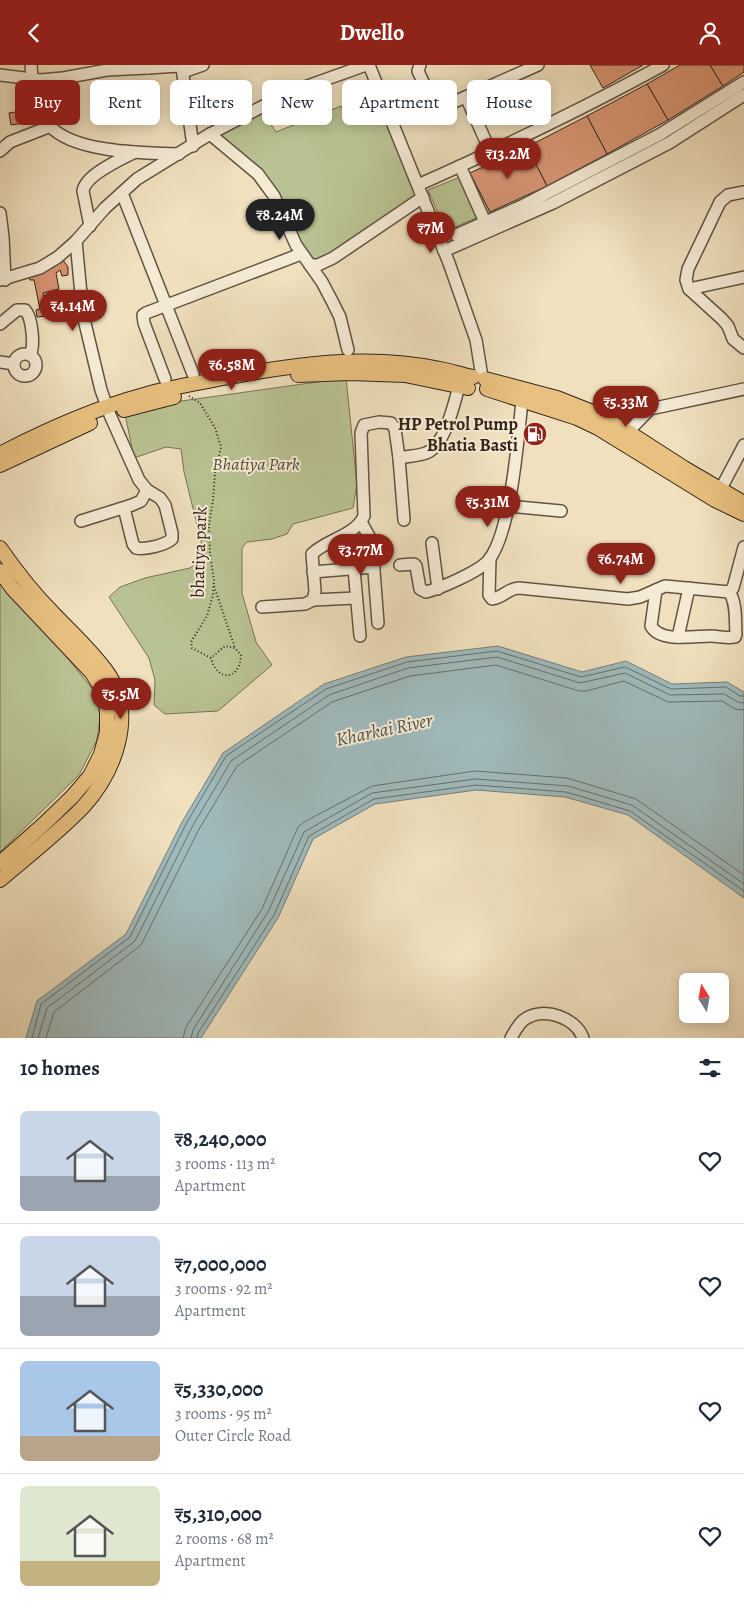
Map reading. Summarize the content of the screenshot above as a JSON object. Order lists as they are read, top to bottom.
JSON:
{
  "streets": {
    "path": ["bhatiya park"]
  },
  "water": ["Kharkai River"],
  "parks": ["Bhatiya Park"],
  "places": {
    "fuel station": ["HP Petrol Pump Bhatia Basti"]
  },
  "north": "top",
  "page": {
    "header": "Dwello",
    "chip": [
      "Buy",
      "Rent",
      "Filters",
      "New",
      "Apartment",
      "House"
    ],
    "price": [
      "₹13.2M",
      "₹8.24M",
      "₹7M",
      "₹4.14M",
      "₹6.58M",
      "₹5.33M",
      "₹5.31M",
      "₹3.77M",
      "₹6.74M",
      "₹5.5M"
    ],
    "heading": "10 homes",
    "list": [
      {
        "name": "₹8,240,000",
        "note": "3 rooms · 113 m² · Apartment"
      },
      {
        "name": "₹7,000,000",
        "note": "3 rooms · 92 m² · Apartment"
      },
      {
        "name": "₹5,330,000",
        "note": "3 rooms · 95 m² · Outer Circle Road"
      },
      {
        "name": "₹5,310,000",
        "note": "2 rooms · 68 m² · Apartment"
      }
    ]
  }
}
